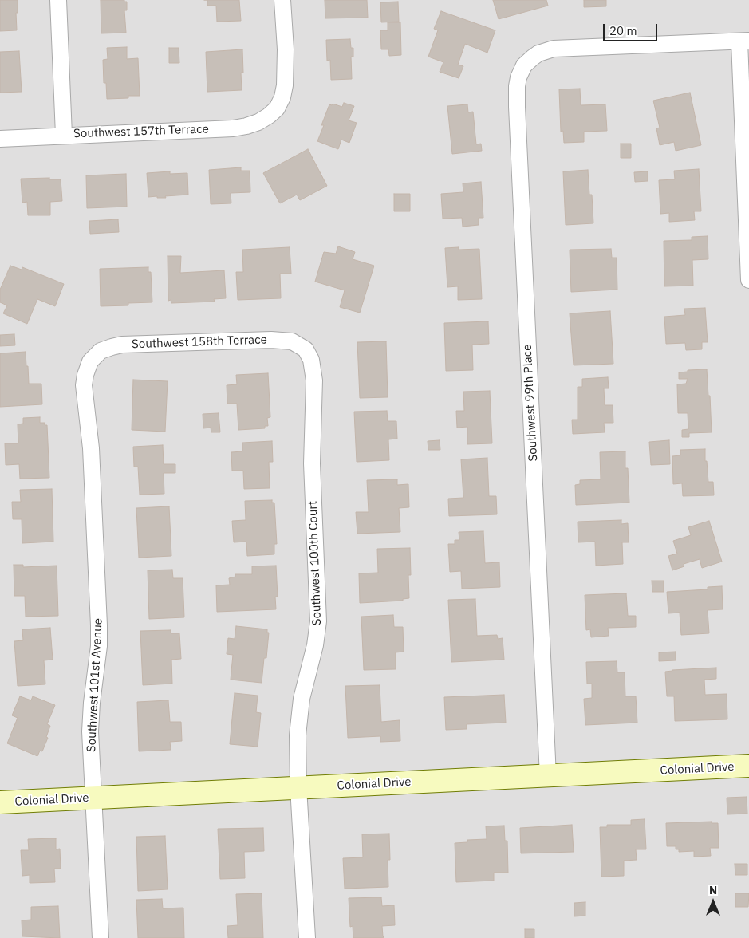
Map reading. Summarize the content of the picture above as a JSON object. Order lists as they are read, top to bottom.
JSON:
{
  "streets": {
    "street": [
      "Southwest 157th Terrace",
      "Southwest 158th Terrace",
      "Southwest 99th Place",
      "Southwest 100th Court",
      "Southwest 101st Avenue",
      "Colonial Drive"
    ]
  },
  "crossings": [
    ["Southwest 158th Terrace", "Southwest 100th Court"],
    ["Southwest 158th Terrace", "Southwest 101st Avenue"],
    ["Southwest 99th Place", "Colonial Drive"],
    ["Southwest 100th Court", "Colonial Drive"],
    ["Southwest 101st Avenue", "Colonial Drive"]
  ],
  "scale_bar": "20 m",
  "north": "top"
}
